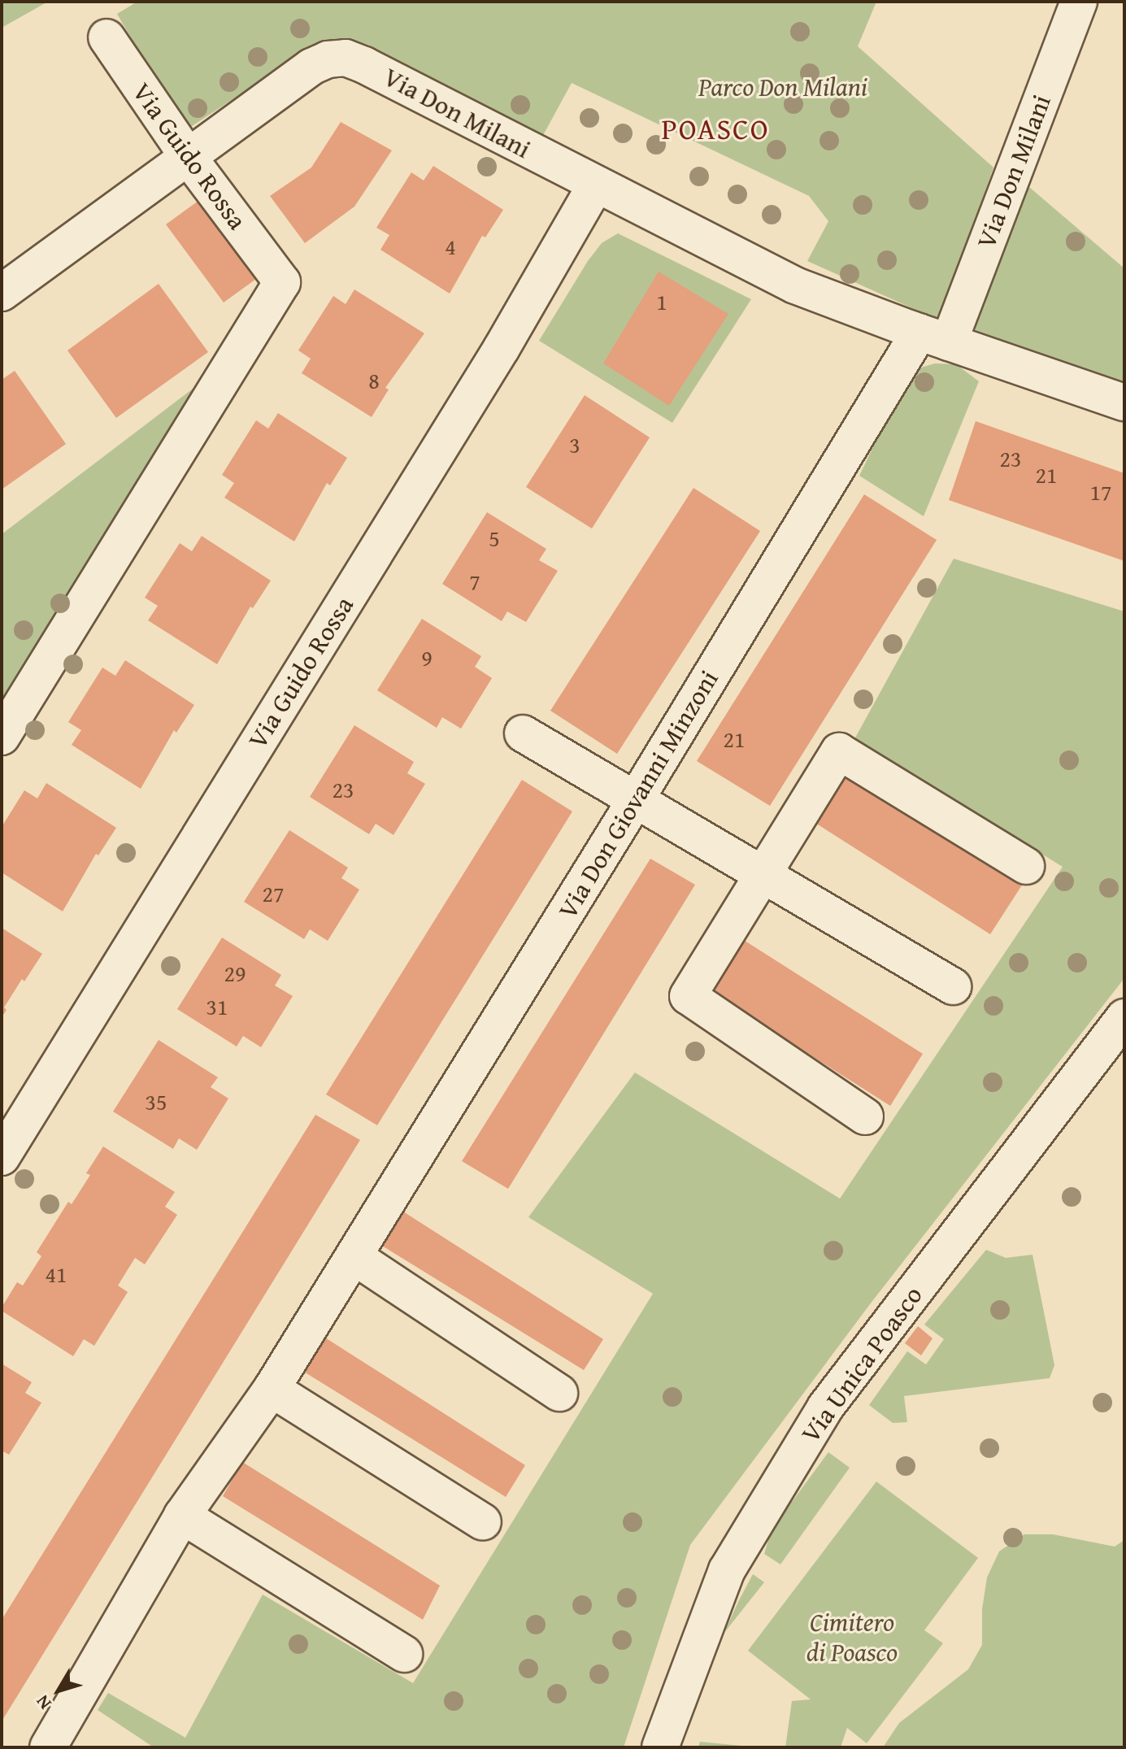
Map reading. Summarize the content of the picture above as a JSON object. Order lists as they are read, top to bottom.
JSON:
{
  "streets": {
    "street": [
      "Via Don Milani",
      "Via Guido Rossa",
      "Via Don Giovanni Minzoni",
      "Via Unica Poasco"
    ]
  },
  "crossings": [
    ["Via Don Milani", "Via Guido Rossa"],
    ["Via Don Milani", "Via Don Giovanni Minzoni"]
  ],
  "districts": ["POASCO"],
  "parks": ["Parco Don Milani", "Cimitero di Poasco"],
  "house_numbers": [
    "4",
    "1",
    "8",
    "3",
    "23",
    "21",
    "17",
    "5",
    "7",
    "9",
    "21",
    "23",
    "27",
    "29",
    "31",
    "35",
    "41"
  ],
  "north": "bottom left"
}
